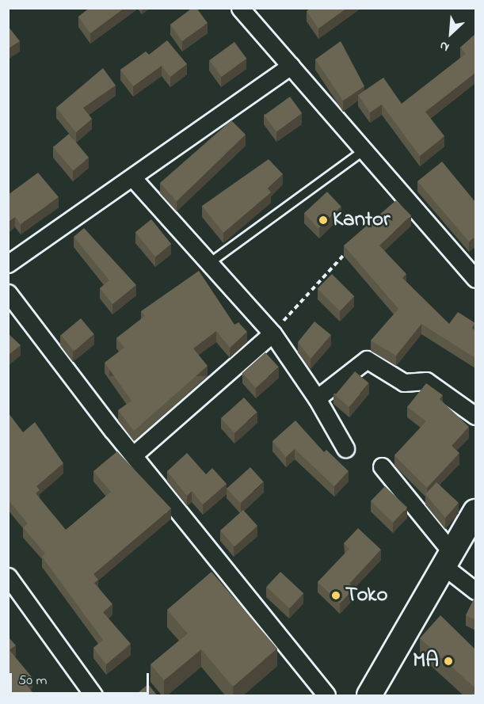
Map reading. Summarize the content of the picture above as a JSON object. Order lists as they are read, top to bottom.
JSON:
{
  "places": ["Kantor", "Toko", "MA"],
  "scale_bar": "50 m",
  "north": "bottom left"
}
